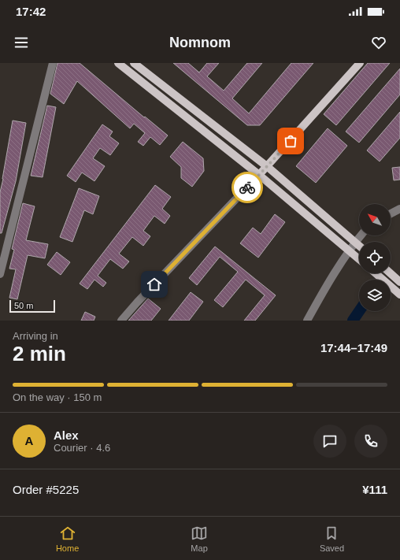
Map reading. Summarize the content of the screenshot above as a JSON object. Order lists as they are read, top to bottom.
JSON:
{
  "scale_bar": "50 m",
  "north": "top left",
  "page": {
    "status": "17:42",
    "header": "Nomnom",
    "scale": "50 m",
    "heading": ["2 min", "Arriving in", "17:44–17:49"],
    "panel": [
      "Alex",
      "Courier · 4.6",
      "Order #5225",
      "¥111"
    ],
    "bar": "On the way · 150 m",
    "round": "A",
    "tabs": ["Home", "Map", "Saved"]
  }
}
